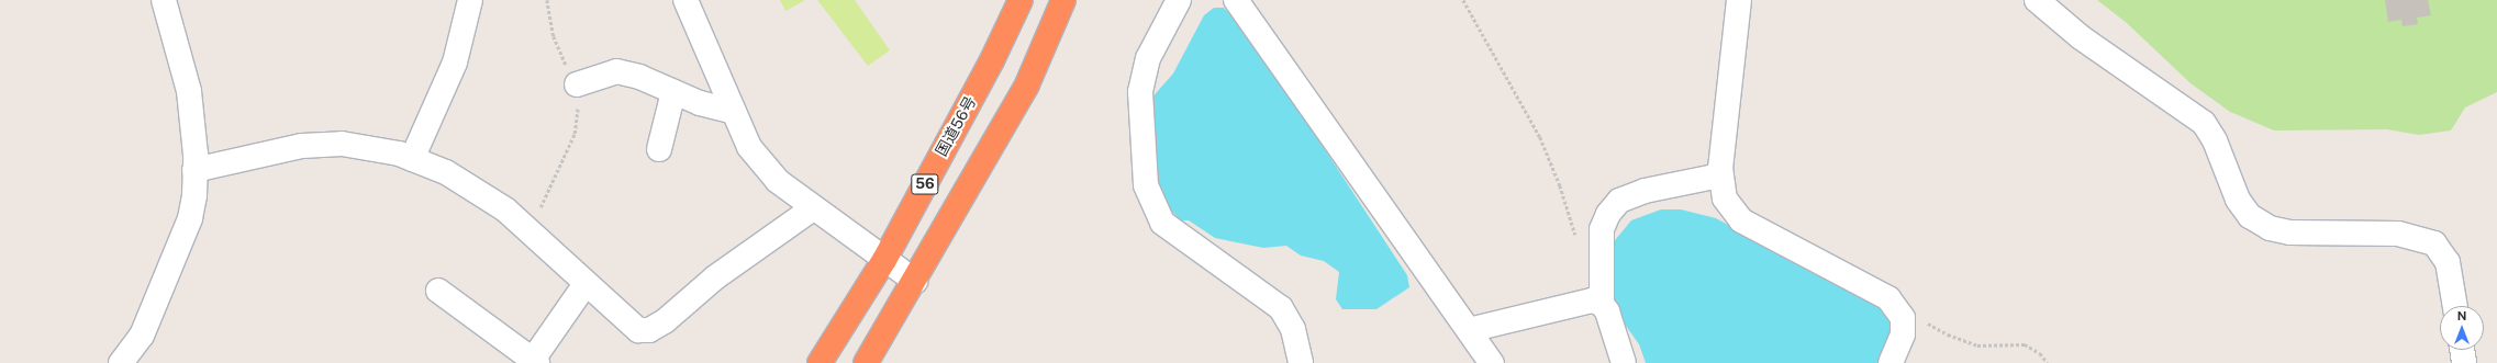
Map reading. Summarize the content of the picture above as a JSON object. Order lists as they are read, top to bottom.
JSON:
{
  "streets": {
    "highway": ["国道56号", "56"]
  },
  "north": "top"
}
